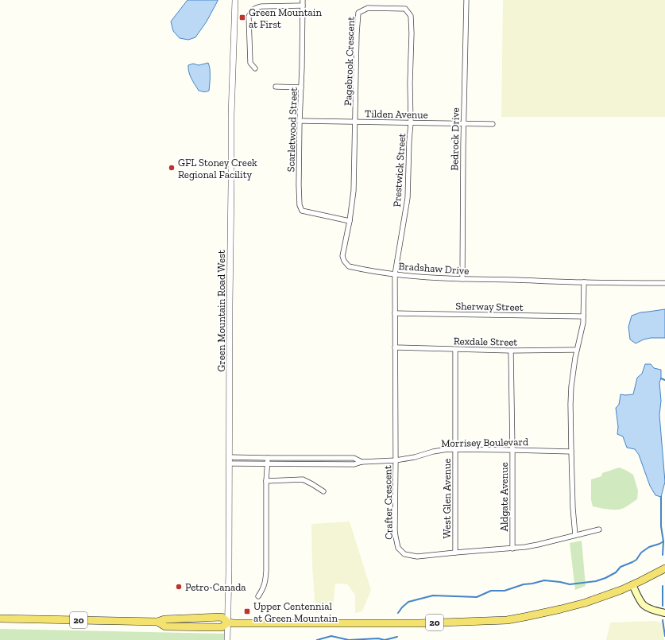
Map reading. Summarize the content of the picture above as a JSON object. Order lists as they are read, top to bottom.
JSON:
{
  "streets": {
    "main road": ["20"],
    "street": [
      "Pagebrook Crescent",
      "Tilden Avenue",
      "Scarletwood Street",
      "Bedrock Drive",
      "Prestwick Street",
      "Bradshaw Drive",
      "Sherway Street",
      "Green Mountain Road West",
      "Rexdale Street",
      "Morrisey Boulevard",
      "Aldgate Avenue",
      "West Glen Avenue",
      "Crafter Crescent"
    ]
  },
  "crossings": [
    ["Pagebrook Crescent", "Tilden Avenue"],
    ["Pagebrook Crescent", "Prestwick Street"],
    ["Pagebrook Crescent", "Bradshaw Drive"],
    ["Tilden Avenue", "Scarletwood Street"],
    ["Tilden Avenue", "Bedrock Drive"],
    ["Tilden Avenue", "Prestwick Street"],
    ["Tilden Avenue", "Bradshaw Drive"],
    ["Scarletwood Street", "Bradshaw Drive"],
    ["Bedrock Drive", "Bradshaw Drive"],
    ["Prestwick Street", "Bradshaw Drive"],
    ["Prestwick Street", "Crafter Crescent"],
    ["Bradshaw Drive", "Crafter Crescent"],
    ["Sherway Street", "Crafter Crescent"],
    ["Green Mountain Road West", "Morrisey Boulevard"],
    ["Green Mountain Road West", "20"],
    ["Rexdale Street", "Aldgate Avenue"],
    ["Rexdale Street", "West Glen Avenue"],
    ["Rexdale Street", "Crafter Crescent"],
    ["Morrisey Boulevard", "Aldgate Avenue"],
    ["Morrisey Boulevard", "West Glen Avenue"],
    ["Morrisey Boulevard", "Crafter Crescent"],
    ["Aldgate Avenue", "Crafter Crescent"],
    ["West Glen Avenue", "Crafter Crescent"]
  ],
  "places": {
    "transit": ["Green Mountain at First", "Upper Centennial at Green Mountain"],
    "other": ["GFL Stoney Creek Regional Facility", "Petro-Canada"]
  }
}
